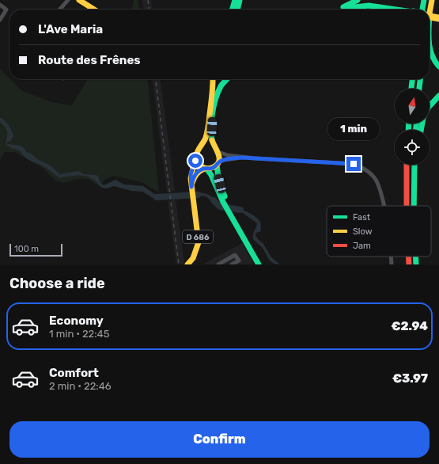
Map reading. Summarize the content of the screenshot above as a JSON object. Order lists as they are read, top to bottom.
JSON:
{
  "streets": {
    "main road": ["D 686"]
  },
  "legend": ["Fast", "Slow", "Jam"],
  "scale_bar": "100 m",
  "north": "top",
  "page": {
    "banner": ["L'Ave Maria", "Route des Frênes"],
    "bubble": "1 min",
    "scale": "100 m",
    "heading": "Choose a ride",
    "list": [
      {
        "name": "Economy",
        "note": "1 min · 22:45",
        "value": "€2.94"
      },
      {
        "name": "Comfort",
        "note": "2 min · 22:46",
        "value": "€3.97"
      }
    ],
    "buttons": "Confirm"
  }
}
